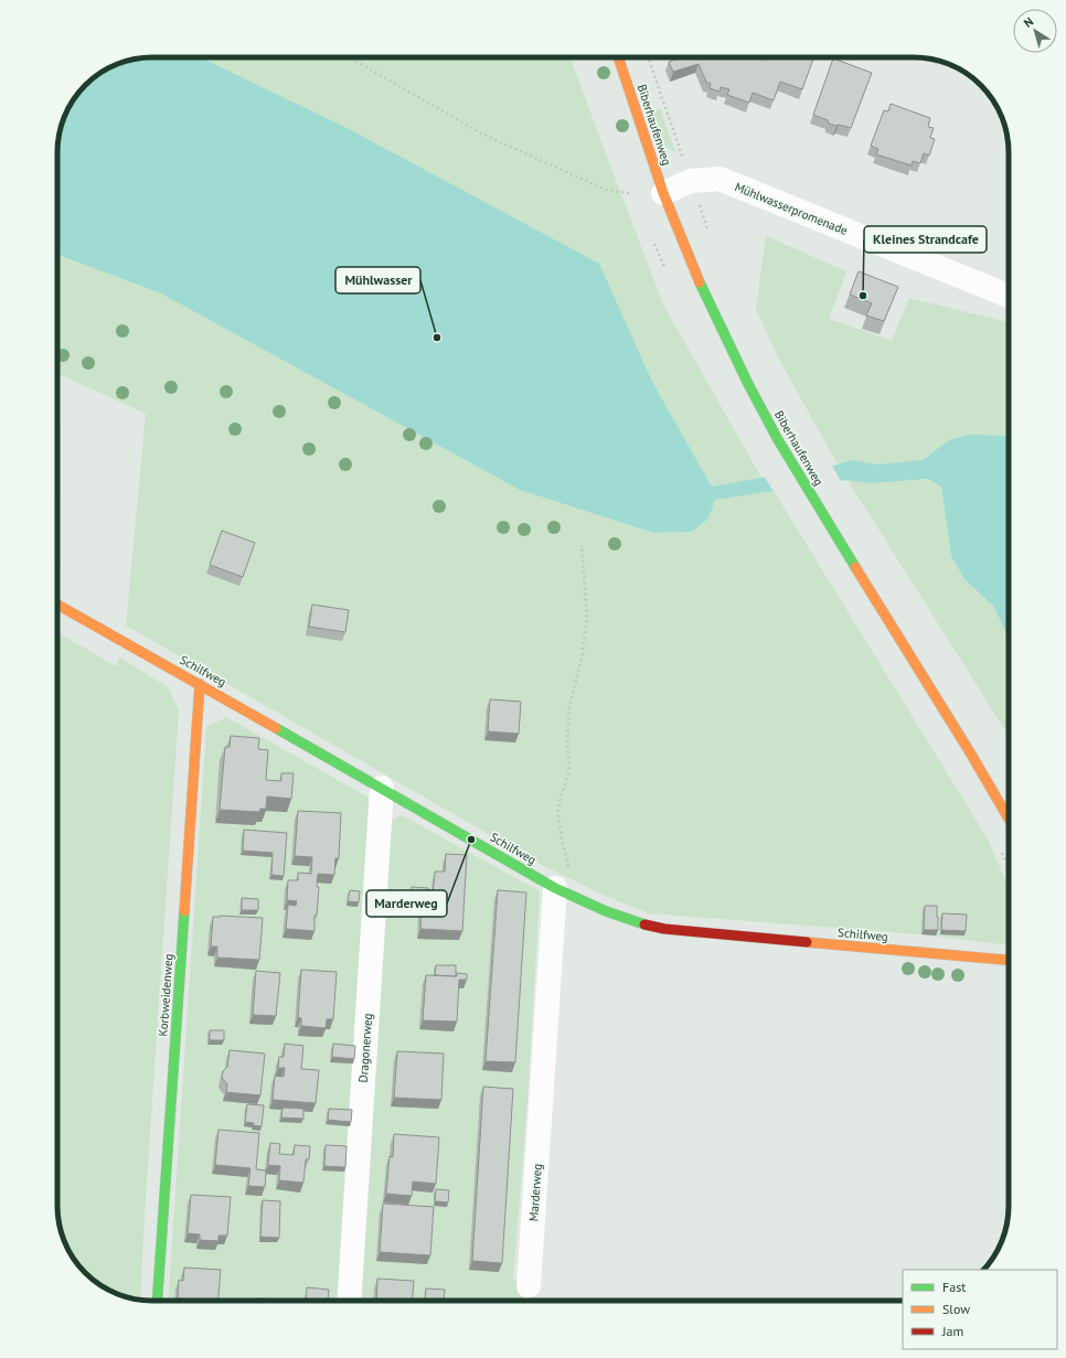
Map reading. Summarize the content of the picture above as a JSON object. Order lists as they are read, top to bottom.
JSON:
{
  "streets": {
    "street": [
      "Biberhaufenweg",
      "Mühlwasserpromenade",
      "Schilfweg",
      "Korbweidenweg",
      "Dragonerweg",
      "Marderweg"
    ]
  },
  "crossings": [
    ["Biberhaufenweg", "Mühlwasserpromenade"],
    ["Schilfweg", "Korbweidenweg"],
    ["Schilfweg", "Dragonerweg"],
    ["Schilfweg", "Marderweg"]
  ],
  "places": ["Kleines Strandcafe", "Mühlwasser", "Marderweg"],
  "legend": ["Fast", "Slow", "Jam"],
  "north": "top left"
}
